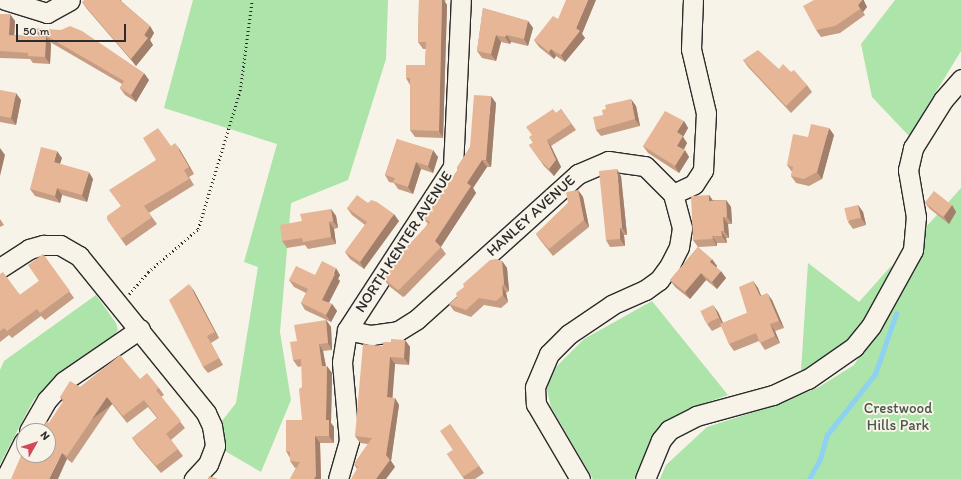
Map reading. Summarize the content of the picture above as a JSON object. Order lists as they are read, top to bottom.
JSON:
{
  "streets": {
    "street": ["HANLEY AVENUE", "NORTH KENTER AVENUE"]
  },
  "crossings": [
    ["HANLEY AVENUE", "NORTH KENTER AVENUE"]
  ],
  "parks": ["Crestwood Hills Park"],
  "scale_bar": "50 m",
  "north": "top right"
}
